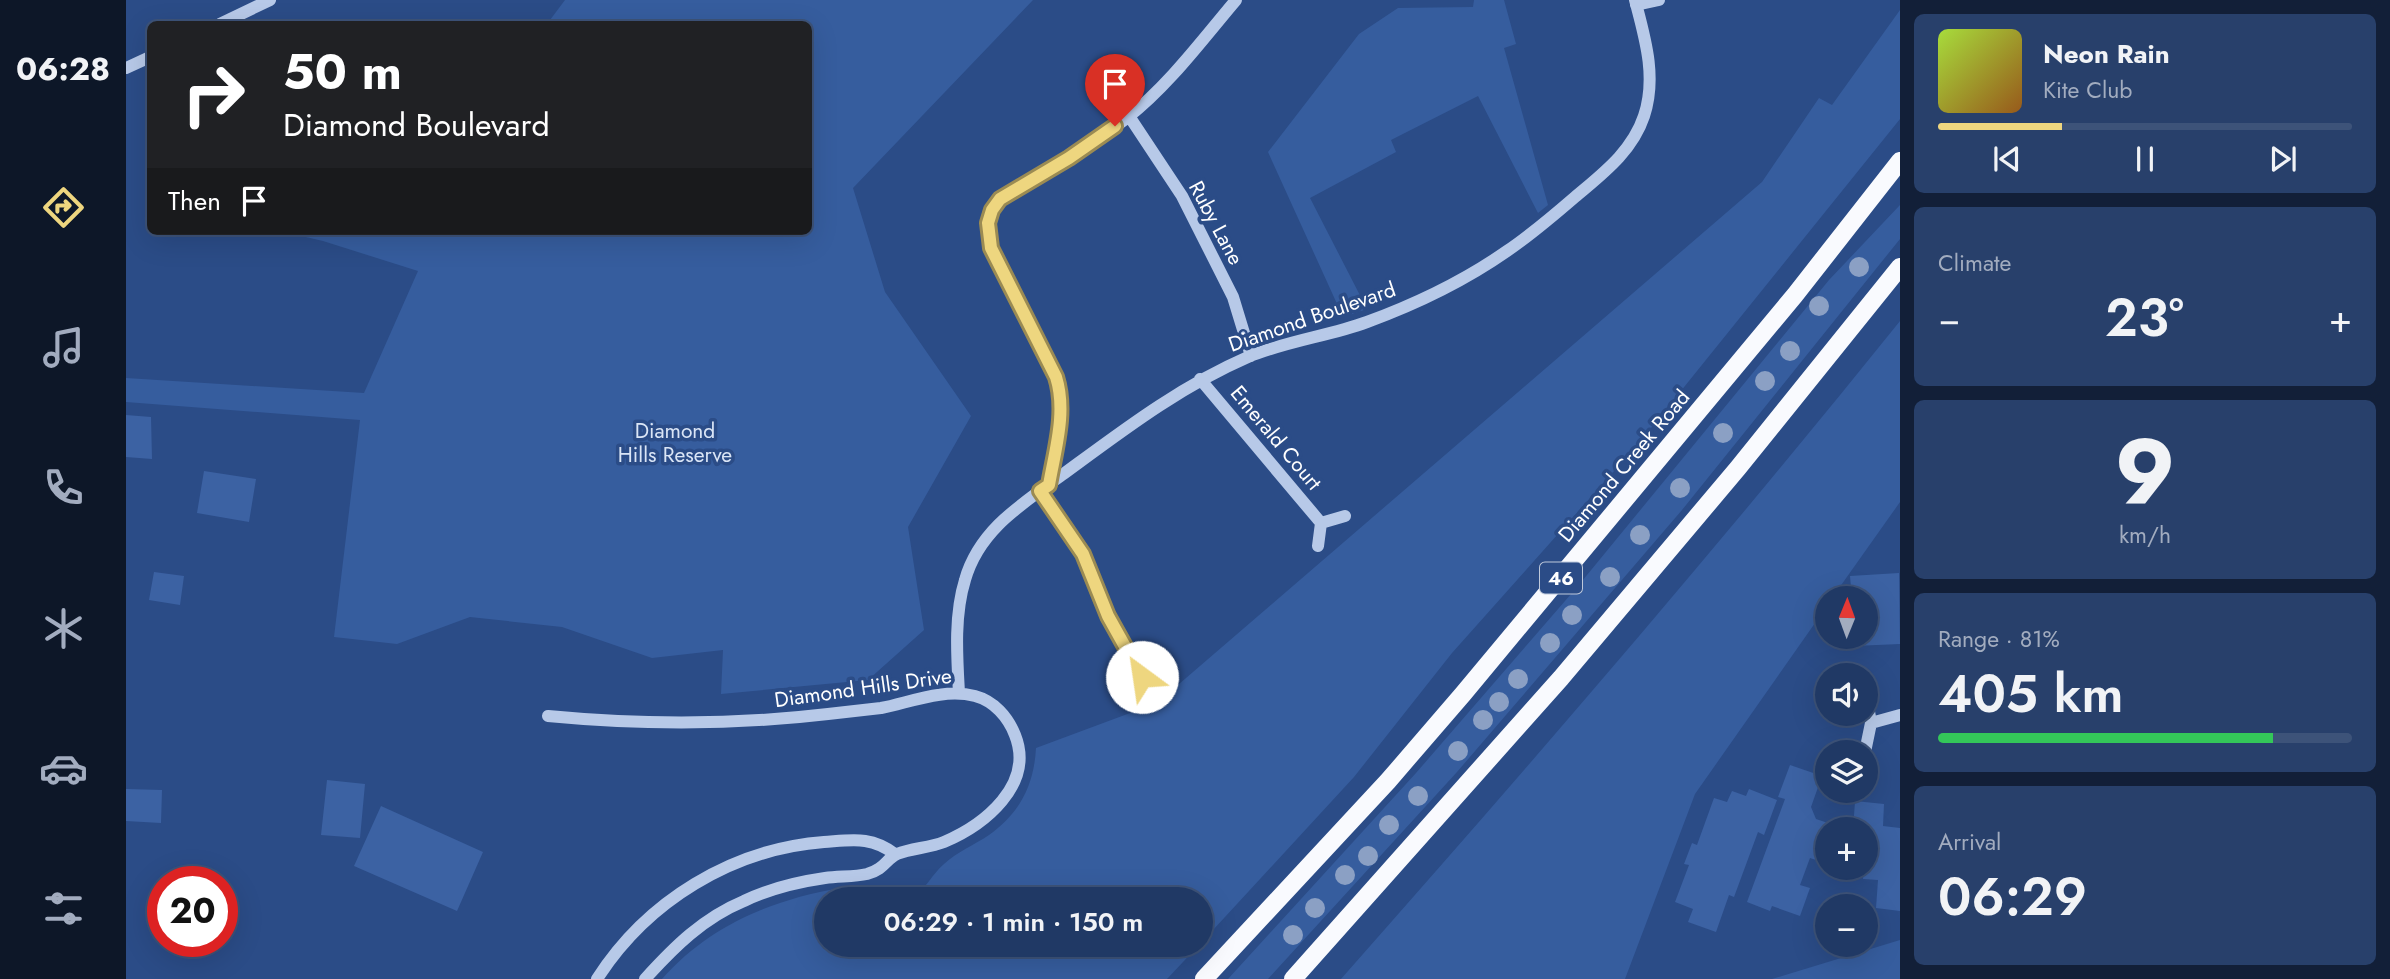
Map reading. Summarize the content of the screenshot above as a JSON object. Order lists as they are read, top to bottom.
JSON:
{
  "streets": {
    "main road": ["Diamond Creek Road", "46"],
    "street": [
      "Ruby Lane",
      "Diamond Boulevard",
      "Emerald Court",
      "Diamond Hills Drive"
    ]
  },
  "crossings": [
    ["Ruby Lane", "Diamond Boulevard"],
    ["Diamond Boulevard", "Emerald Court"],
    ["Diamond Boulevard", "Diamond Hills Drive"]
  ],
  "parks": ["Diamond Hills Reserve"],
  "north": "top",
  "page": {
    "tabs": "06:28",
    "turn": ["50 m", "Diamond Boulevard"],
    "song": ["Neon Rain", "Kite Club"],
    "then": "Then",
    "tile": [
      "Climate",
      ["9", "km/h"],
      ["Range · 81%", "405 km"],
      ["Arrival", "06:29"]
    ],
    "heat": ["−", "23°", "+"],
    "map_buttons": ["+", "−"],
    "limit": "20",
    "trip": "06:29 · 1 min · 150 m"
  }
}
